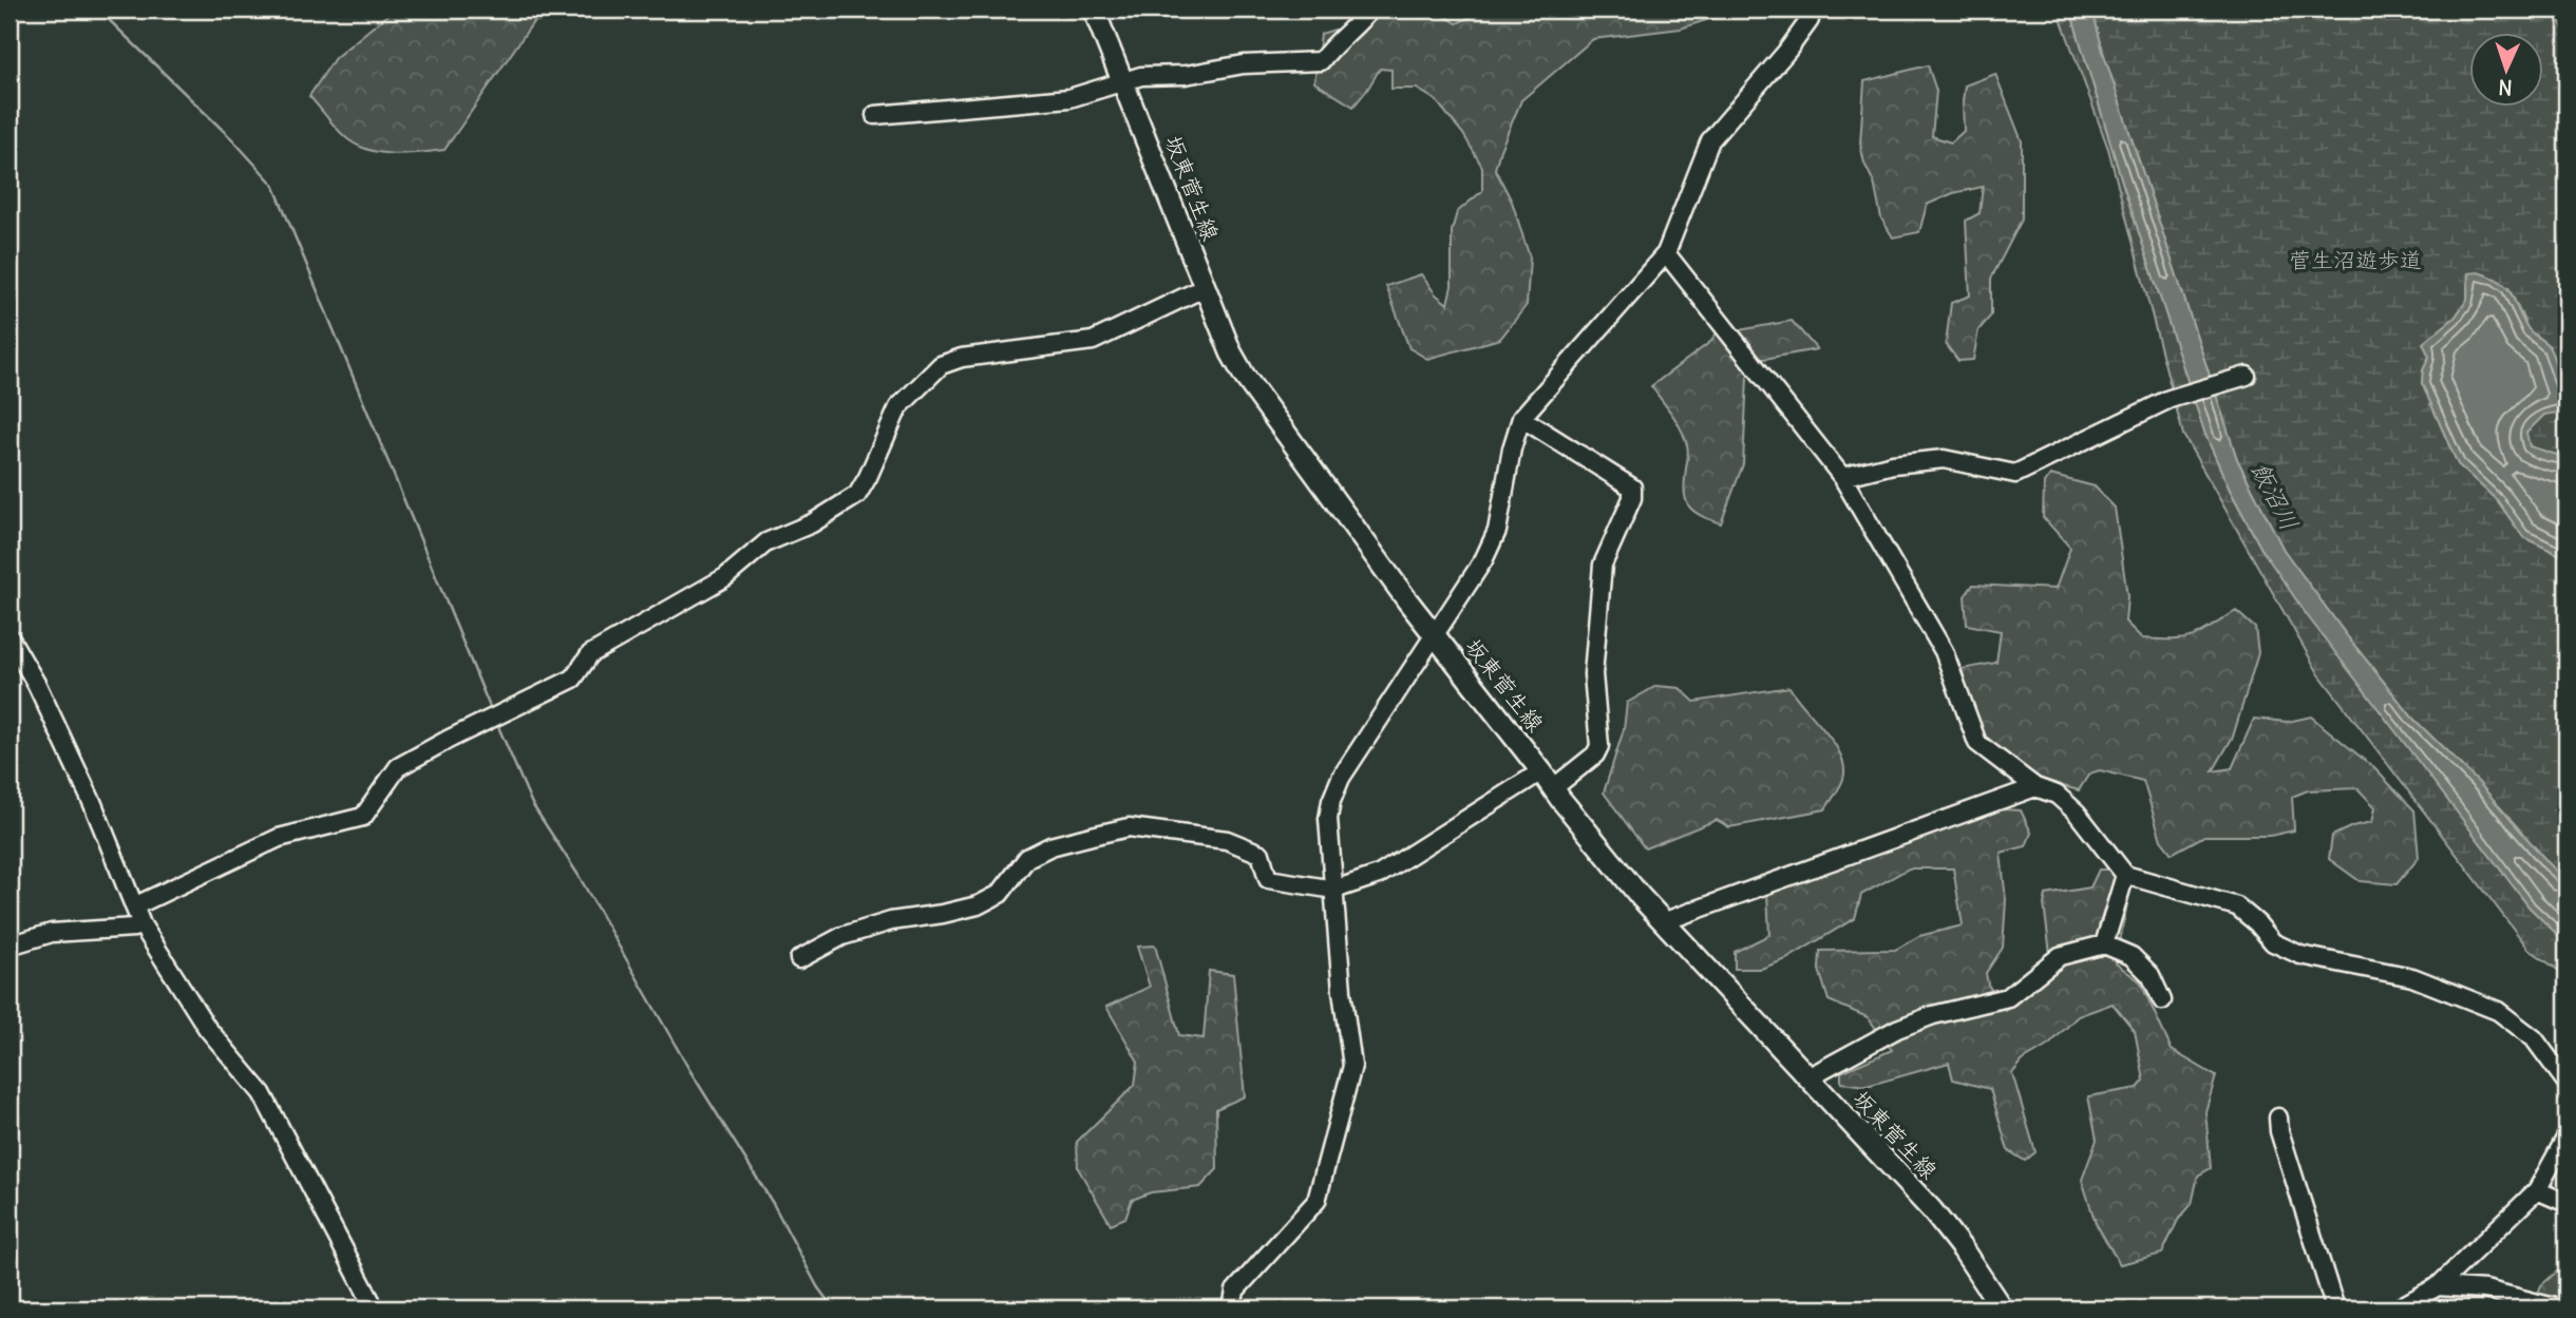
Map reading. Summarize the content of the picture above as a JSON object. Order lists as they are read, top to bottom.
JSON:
{
  "streets": {
    "main road": ["坂東菅生線"]
  },
  "water": ["飯沼川"],
  "parks": ["菅生沼遊歩道"],
  "north": "bottom"
}
